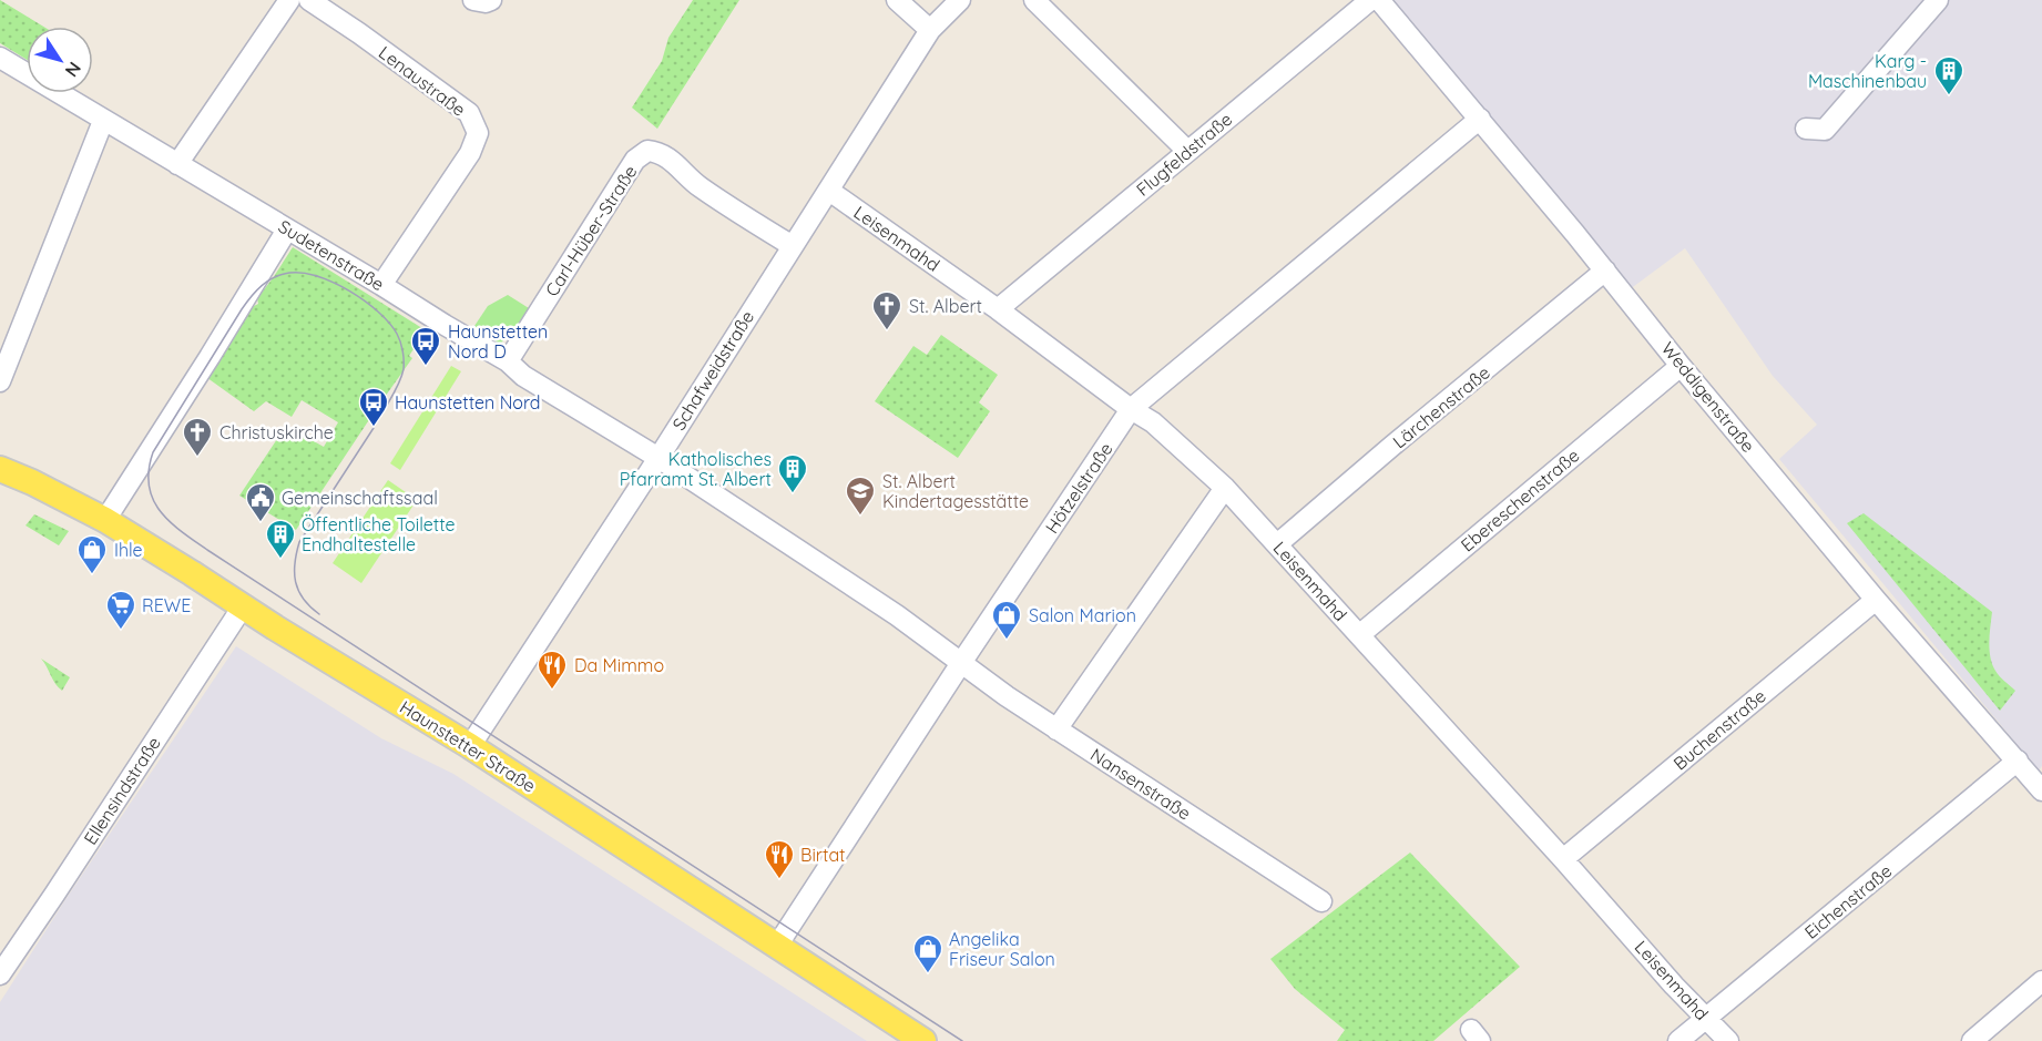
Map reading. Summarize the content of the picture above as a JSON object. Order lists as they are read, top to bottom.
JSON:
{
  "streets": {
    "main road": ["Haunstetter Straße"],
    "street": [
      "Lenaustraße",
      "Flugfeldstraße",
      "Carl-Hüber-Straße",
      "Leisenmahd",
      "Sudetenstraße",
      "Schafweidstraße",
      "Weddigenstraße",
      "Lärchenstraße",
      "Hötzelstraße",
      "Ebereschenstraße",
      "Buchenstraße",
      "Nansenstraße",
      "Ellensindstraße",
      "Eichenstraße"
    ]
  },
  "crossings": [
    ["Lenaustraße", "Sudetenstraße"],
    ["Flugfeldstraße", "Leisenmahd"],
    ["Carl-Hüber-Straße", "Sudetenstraße"],
    ["Carl-Hüber-Straße", "Schafweidstraße"],
    ["Leisenmahd", "Schafweidstraße"],
    ["Leisenmahd", "Lärchenstraße"],
    ["Leisenmahd", "Hötzelstraße"],
    ["Leisenmahd", "Ebereschenstraße"],
    ["Leisenmahd", "Buchenstraße"],
    ["Leisenmahd", "Eichenstraße"],
    ["Sudetenstraße", "Schafweidstraße"],
    ["Sudetenstraße", "Hötzelstraße"],
    ["Sudetenstraße", "Nansenstraße"],
    ["Schafweidstraße", "Haunstetter Straße"],
    ["Weddigenstraße", "Lärchenstraße"],
    ["Weddigenstraße", "Hötzelstraße"],
    ["Weddigenstraße", "Ebereschenstraße"],
    ["Weddigenstraße", "Buchenstraße"],
    ["Weddigenstraße", "Eichenstraße"],
    ["Hötzelstraße", "Haunstetter Straße"],
    ["Hötzelstraße", "Nansenstraße"],
    ["Haunstetter Straße", "Ellensindstraße"]
  ],
  "places": {
    "building": ["Karg - Maschinenbau", "Katholisches Pfarramt St. Albert", "Öffentliche Toilette Endhaltestelle"],
    "church": ["St. Albert", "Christuskirche"],
    "bus stop": ["Haunstetten Nord D", "Haunstetten Nord"],
    "school or university": ["St. Albert Kindertagesstätte"],
    "public building": ["Gemeinschaftssaal"],
    "shop": ["Ihle", "Salon Marion", "Angelika Friseur Salon"],
    "supermarket": ["REWE"],
    "restaurant": ["Da Mimmo", "Birtat"]
  },
  "north": "bottom right"
}
